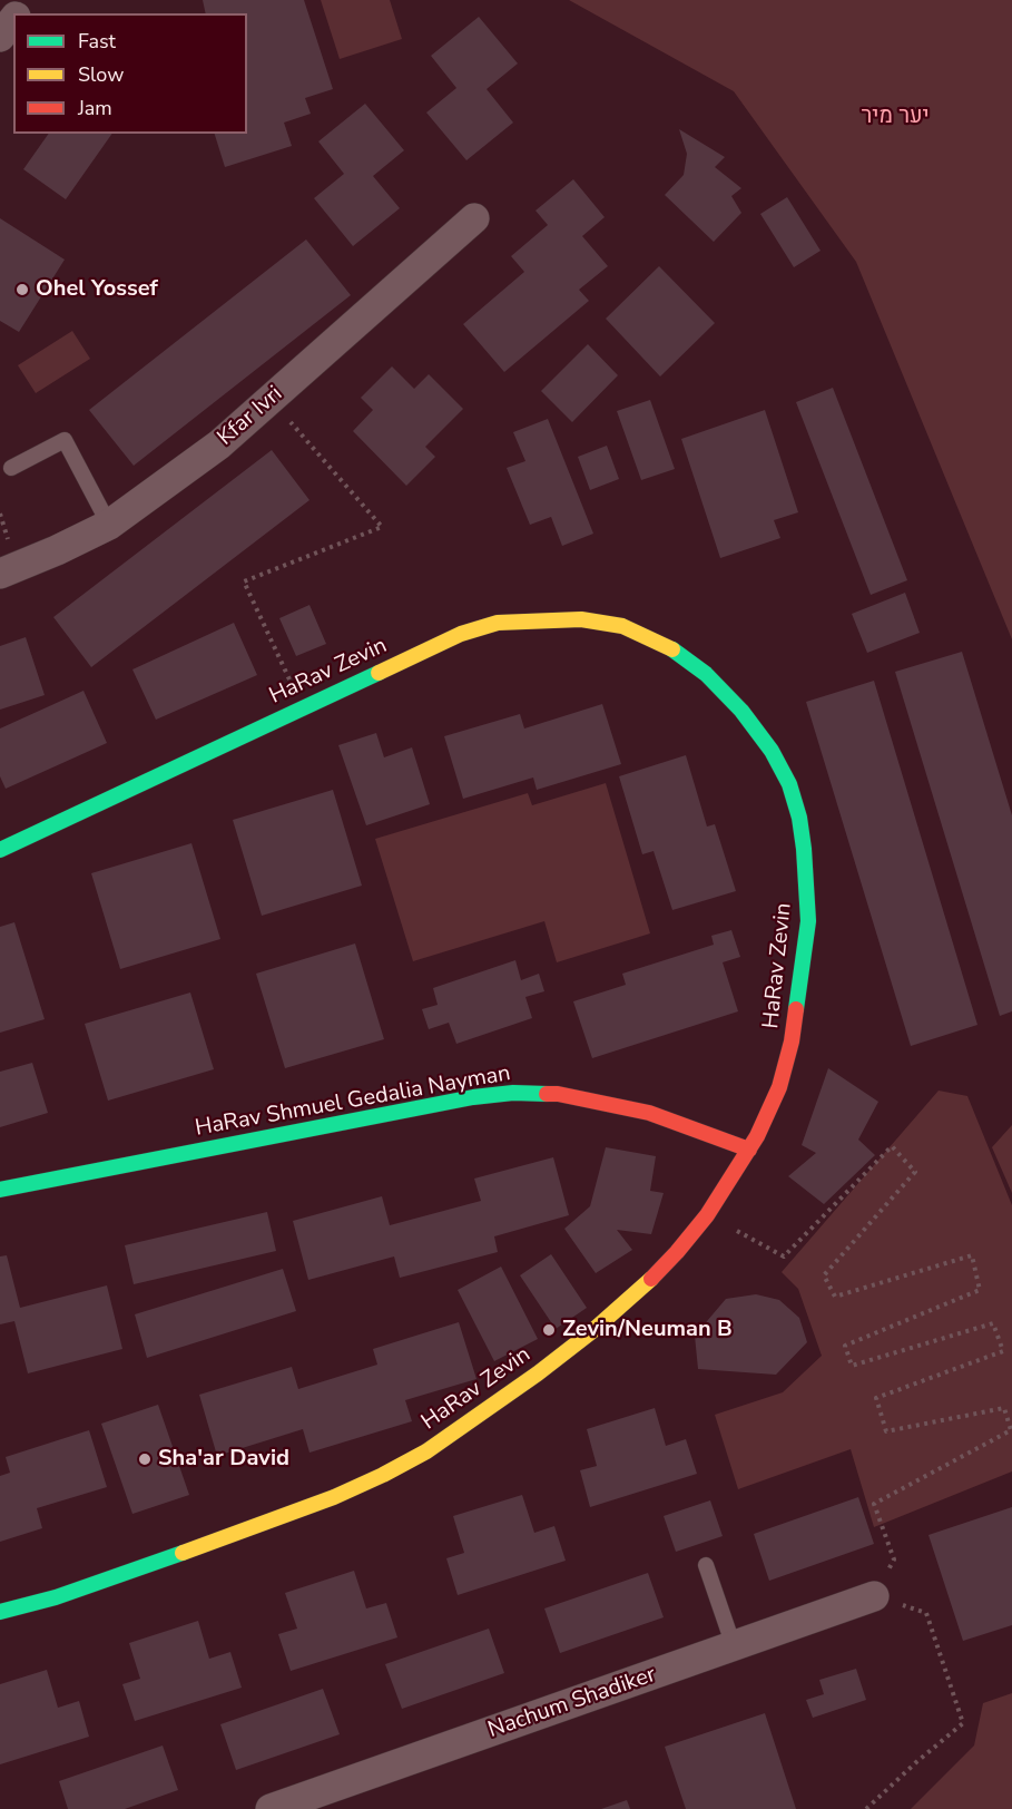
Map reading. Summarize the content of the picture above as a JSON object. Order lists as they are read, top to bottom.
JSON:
{
  "streets": {
    "street": [
      "Kfar Ivri",
      "HaRav Zevin",
      "HaRav Shmuel Gedalia Nayman",
      "Nachum Shadiker"
    ]
  },
  "crossings": [
    ["HaRav Zevin", "HaRav Shmuel Gedalia Nayman"]
  ],
  "parks": ["יער מיר"],
  "places": ["Ohel Yossef", "Zevin/Neuman B", "Sha'ar David"],
  "legend": ["Fast", "Slow", "Jam"]
}
